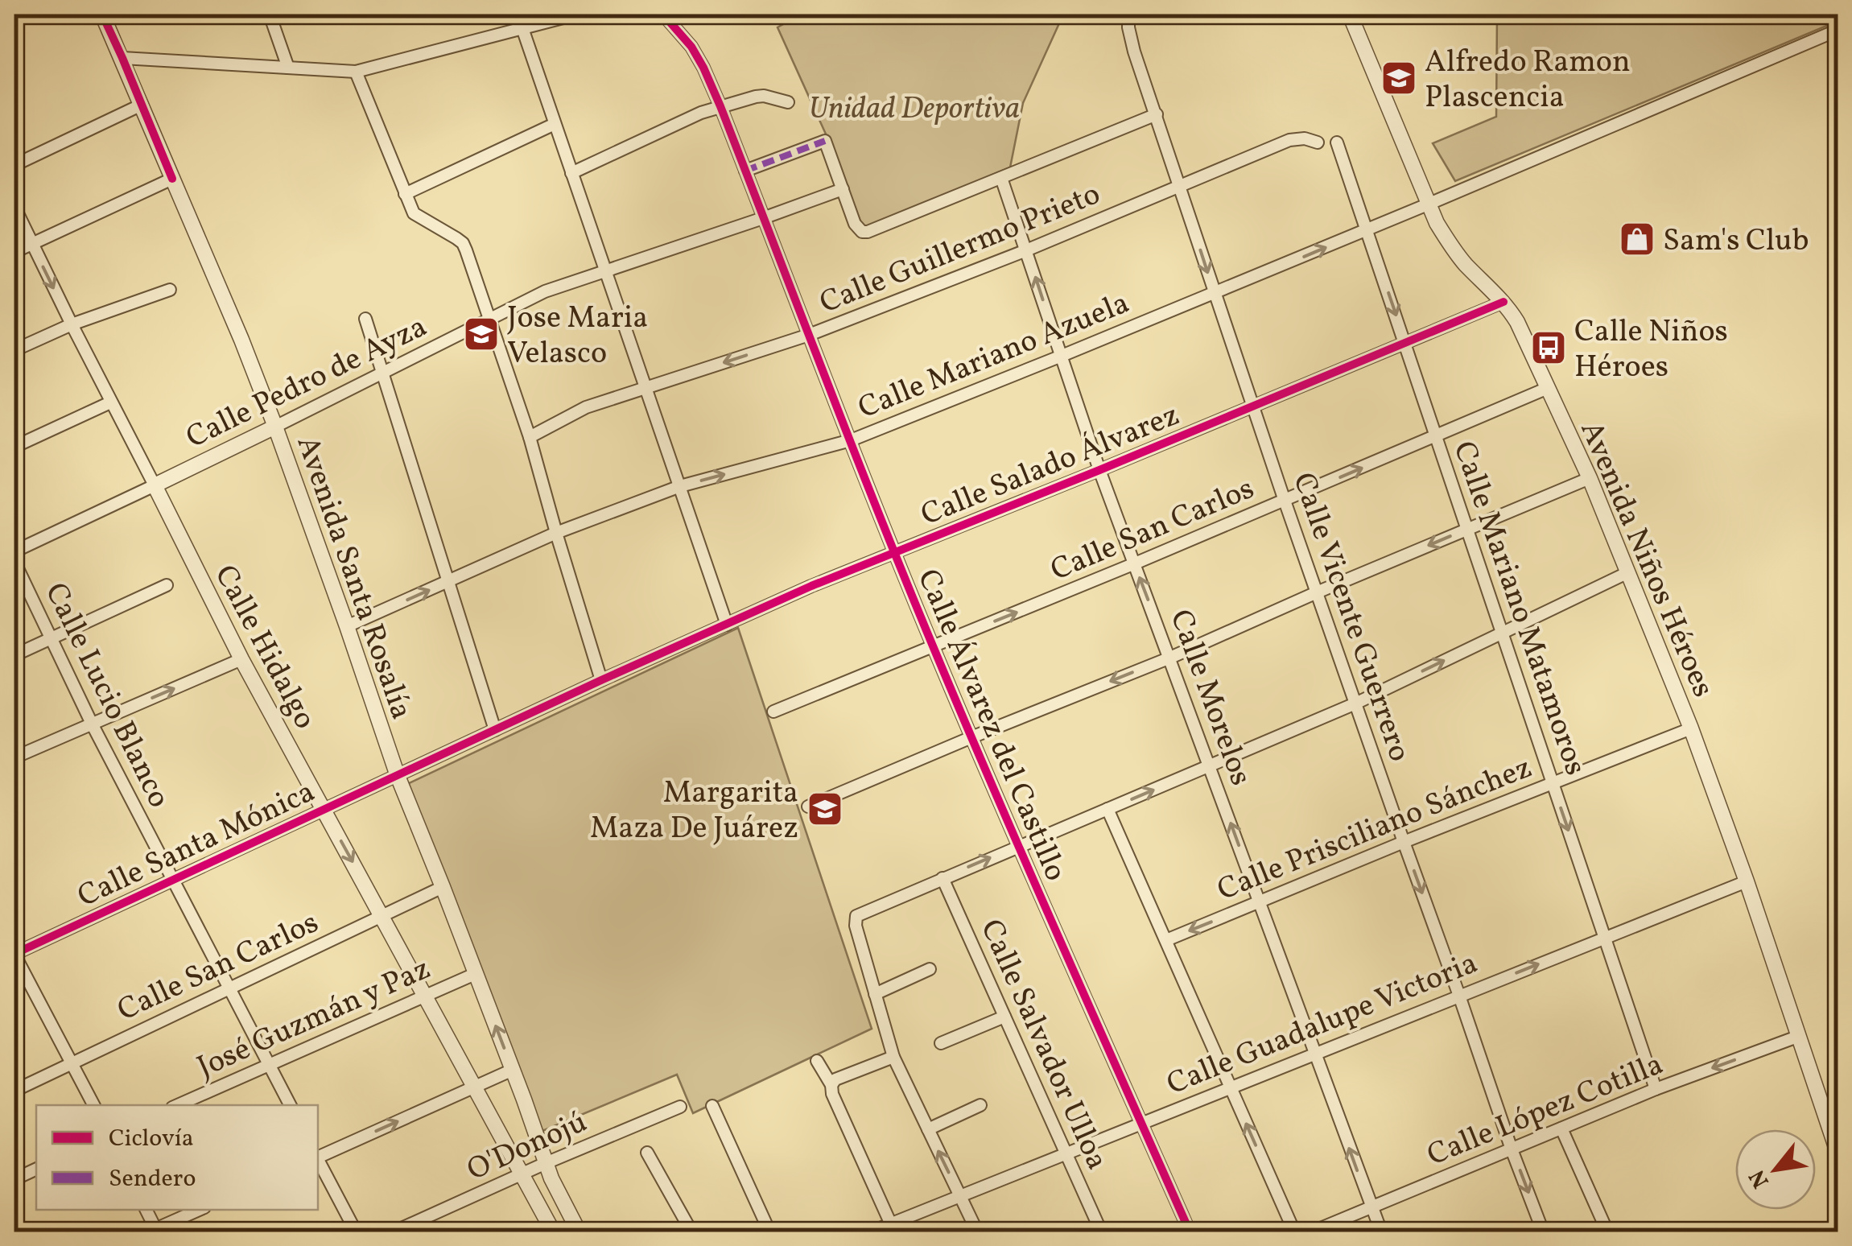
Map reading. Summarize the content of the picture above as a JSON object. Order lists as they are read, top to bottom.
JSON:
{
  "streets": {
    "street": [
      "Calle Guillermo Prieto",
      "Calle Mariano Azuela",
      "Calle Pedro de Ayza",
      "Calle Salado Álvarez",
      "Calle San Carlos",
      "Avenida Niños Héroes",
      "Avenida Santa Rosalía",
      "Calle Mariano Matamoros",
      "Calle Vicente Guerrero",
      "Calle Hidalgo",
      "Calle Lucio Blanco",
      "Calle Morelos",
      "Calle Álvarez del Castillo",
      "Calle Prisciliano Sánchez",
      "Calle Santa Mónica",
      "José Guzmán y Paz",
      "Calle Guadalupe Victoria",
      "Calle Salvador Ulloa",
      "Calle López Cotilla",
      "O'Donojú"
    ]
  },
  "crossings": [
    ["Calle Guillermo Prieto", "Calle Vicente Guerrero"],
    ["Calle Guillermo Prieto", "Calle Morelos"],
    ["Calle Guillermo Prieto", "Calle Álvarez del Castillo"],
    ["Calle Mariano Azuela", "Avenida Niños Héroes"],
    ["Calle Mariano Azuela", "Avenida Santa Rosalía"],
    ["Calle Mariano Azuela", "Calle Mariano Matamoros"],
    ["Calle Mariano Azuela", "Calle Vicente Guerrero"],
    ["Calle Mariano Azuela", "Calle Morelos"],
    ["Calle Mariano Azuela", "Calle Álvarez del Castillo"],
    ["Calle Pedro de Ayza", "Avenida Santa Rosalía"],
    ["Calle Pedro de Ayza", "Calle Hidalgo"],
    ["Calle Pedro de Ayza", "Calle Álvarez del Castillo"],
    ["Calle Salado Álvarez", "Avenida Niños Héroes"],
    ["Calle Salado Álvarez", "Avenida Santa Rosalía"],
    ["Calle Salado Álvarez", "Calle Mariano Matamoros"],
    ["Calle Salado Álvarez", "Calle Vicente Guerrero"],
    ["Calle Salado Álvarez", "Calle Morelos"],
    ["Calle Salado Álvarez", "Calle Álvarez del Castillo"],
    ["Calle Salado Álvarez", "Calle Santa Mónica"],
    ["Calle San Carlos", "Avenida Niños Héroes"],
    ["Calle San Carlos", "Avenida Santa Rosalía"],
    ["Calle San Carlos", "Calle Mariano Matamoros"],
    ["Calle San Carlos", "Calle Vicente Guerrero"],
    ["Calle San Carlos", "Calle Hidalgo"],
    ["Calle San Carlos", "Calle Lucio Blanco"],
    ["Calle San Carlos", "Calle Morelos"],
    ["Calle San Carlos", "Calle Álvarez del Castillo"],
    ["Avenida Niños Héroes", "Calle Prisciliano Sánchez"],
    ["Avenida Niños Héroes", "Calle Guadalupe Victoria"],
    ["Avenida Niños Héroes", "Calle López Cotilla"],
    ["Avenida Santa Rosalía", "Calle Santa Mónica"],
    ["Avenida Santa Rosalía", "José Guzmán y Paz"],
    ["Avenida Santa Rosalía", "O'Donojú"],
    ["Calle Mariano Matamoros", "Calle Prisciliano Sánchez"],
    ["Calle Mariano Matamoros", "Calle Guadalupe Victoria"],
    ["Calle Mariano Matamoros", "Calle López Cotilla"],
    ["Calle Vicente Guerrero", "Calle Prisciliano Sánchez"],
    ["Calle Vicente Guerrero", "Calle Guadalupe Victoria"],
    ["Calle Vicente Guerrero", "Calle López Cotilla"],
    ["Calle Hidalgo", "Calle Santa Mónica"],
    ["Calle Hidalgo", "José Guzmán y Paz"],
    ["Calle Hidalgo", "O'Donojú"],
    ["Calle Lucio Blanco", "Calle Santa Mónica"],
    ["Calle Lucio Blanco", "José Guzmán y Paz"],
    ["Calle Morelos", "Calle Prisciliano Sánchez"],
    ["Calle Morelos", "Calle Guadalupe Victoria"],
    ["Calle Morelos", "Calle López Cotilla"],
    ["Calle Álvarez del Castillo", "Calle Guadalupe Victoria"],
    ["Calle Guadalupe Victoria", "Calle Salvador Ulloa"]
  ],
  "parks": ["Unidad Deportiva"],
  "places": {
    "school or university": ["Alfredo Ramon Plascencia", "Jose Maria Velasco", "Margarita Maza De Juárez"],
    "shop": ["Sam's Club"],
    "bus stop": ["Calle Niños Héroes"]
  },
  "legend": ["Ciclovía", "Sendero"],
  "north": "bottom left"
}
